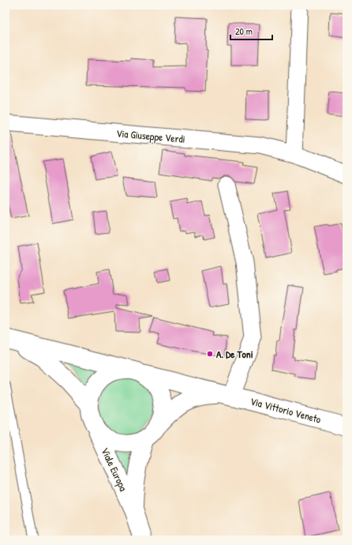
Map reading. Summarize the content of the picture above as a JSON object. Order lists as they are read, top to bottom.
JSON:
{
  "streets": {
    "main road": ["Via Vittorio Veneto", "Viale Europa"],
    "street": ["Via Giuseppe Verdi"]
  },
  "crossings": [
    ["Via Vittorio Veneto", "Viale Europa"]
  ],
  "places": ["A. De Toni"],
  "scale_bar": "20 m"
}
